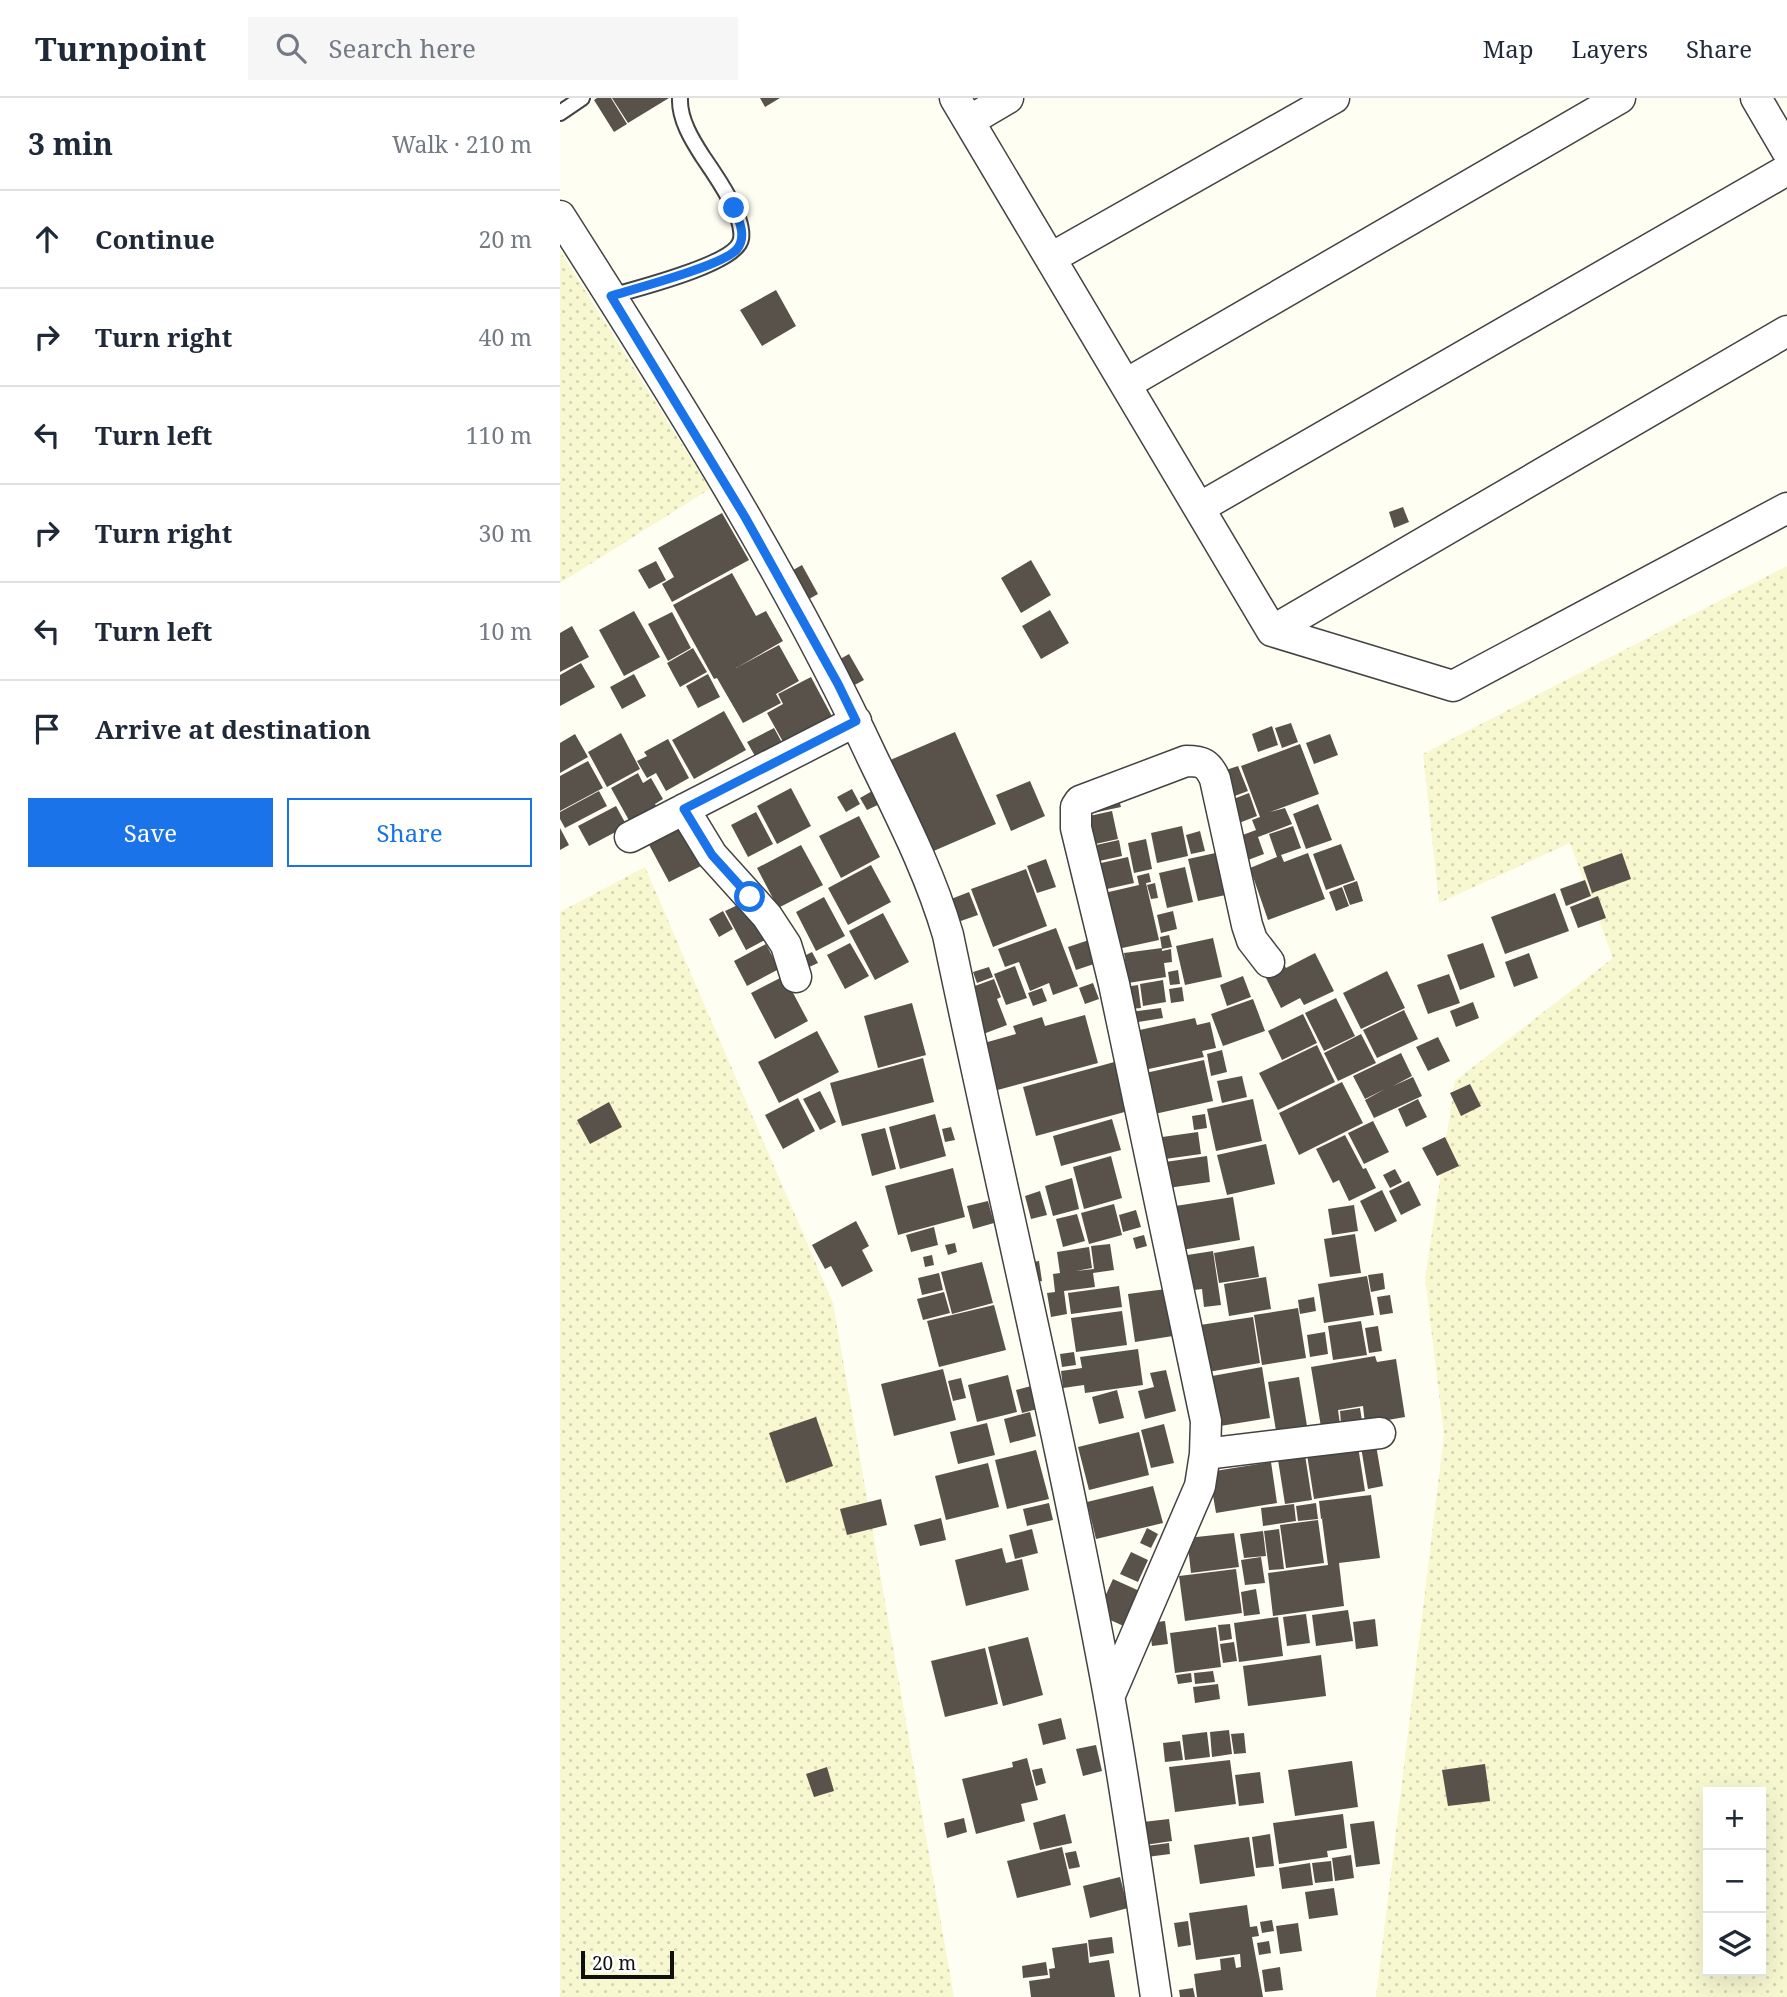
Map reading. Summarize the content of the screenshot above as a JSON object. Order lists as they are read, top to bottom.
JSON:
{
  "scale_bar": "20 m",
  "page": {
    "header": "Turnpoint",
    "search": "Search here",
    "nav": ["Map", "Layers", "Share"],
    "heading": ["3 min", "Walk · 210 m"],
    "list": [
      ["Continue", "20 m"],
      ["Turn right", "40 m"],
      ["Turn left", "110 m"],
      ["Turn right", "30 m"],
      ["Turn left", "10 m"],
      "Arrive at destination"
    ],
    "buttons": ["Save", "Share"],
    "map_buttons": ["+", "−"],
    "scale": "20 m"
  }
}
